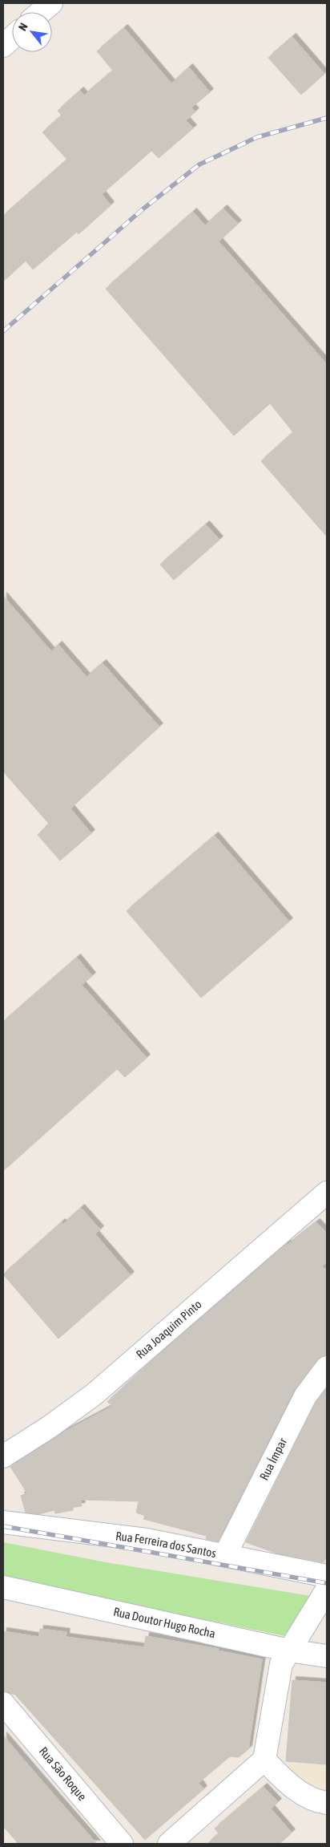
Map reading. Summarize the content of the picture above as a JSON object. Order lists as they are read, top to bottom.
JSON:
{
  "streets": {
    "street": [
      "Rua Joaquim Pinto",
      "Rua Ímpar",
      "Rua Ferreira dos Santos",
      "Rua Doutor Hugo Rocha",
      "Rua São Roque"
    ]
  },
  "crossings": [
    ["Rua Ímpar", "Rua Ferreira dos Santos"]
  ],
  "north": "top left"
}
